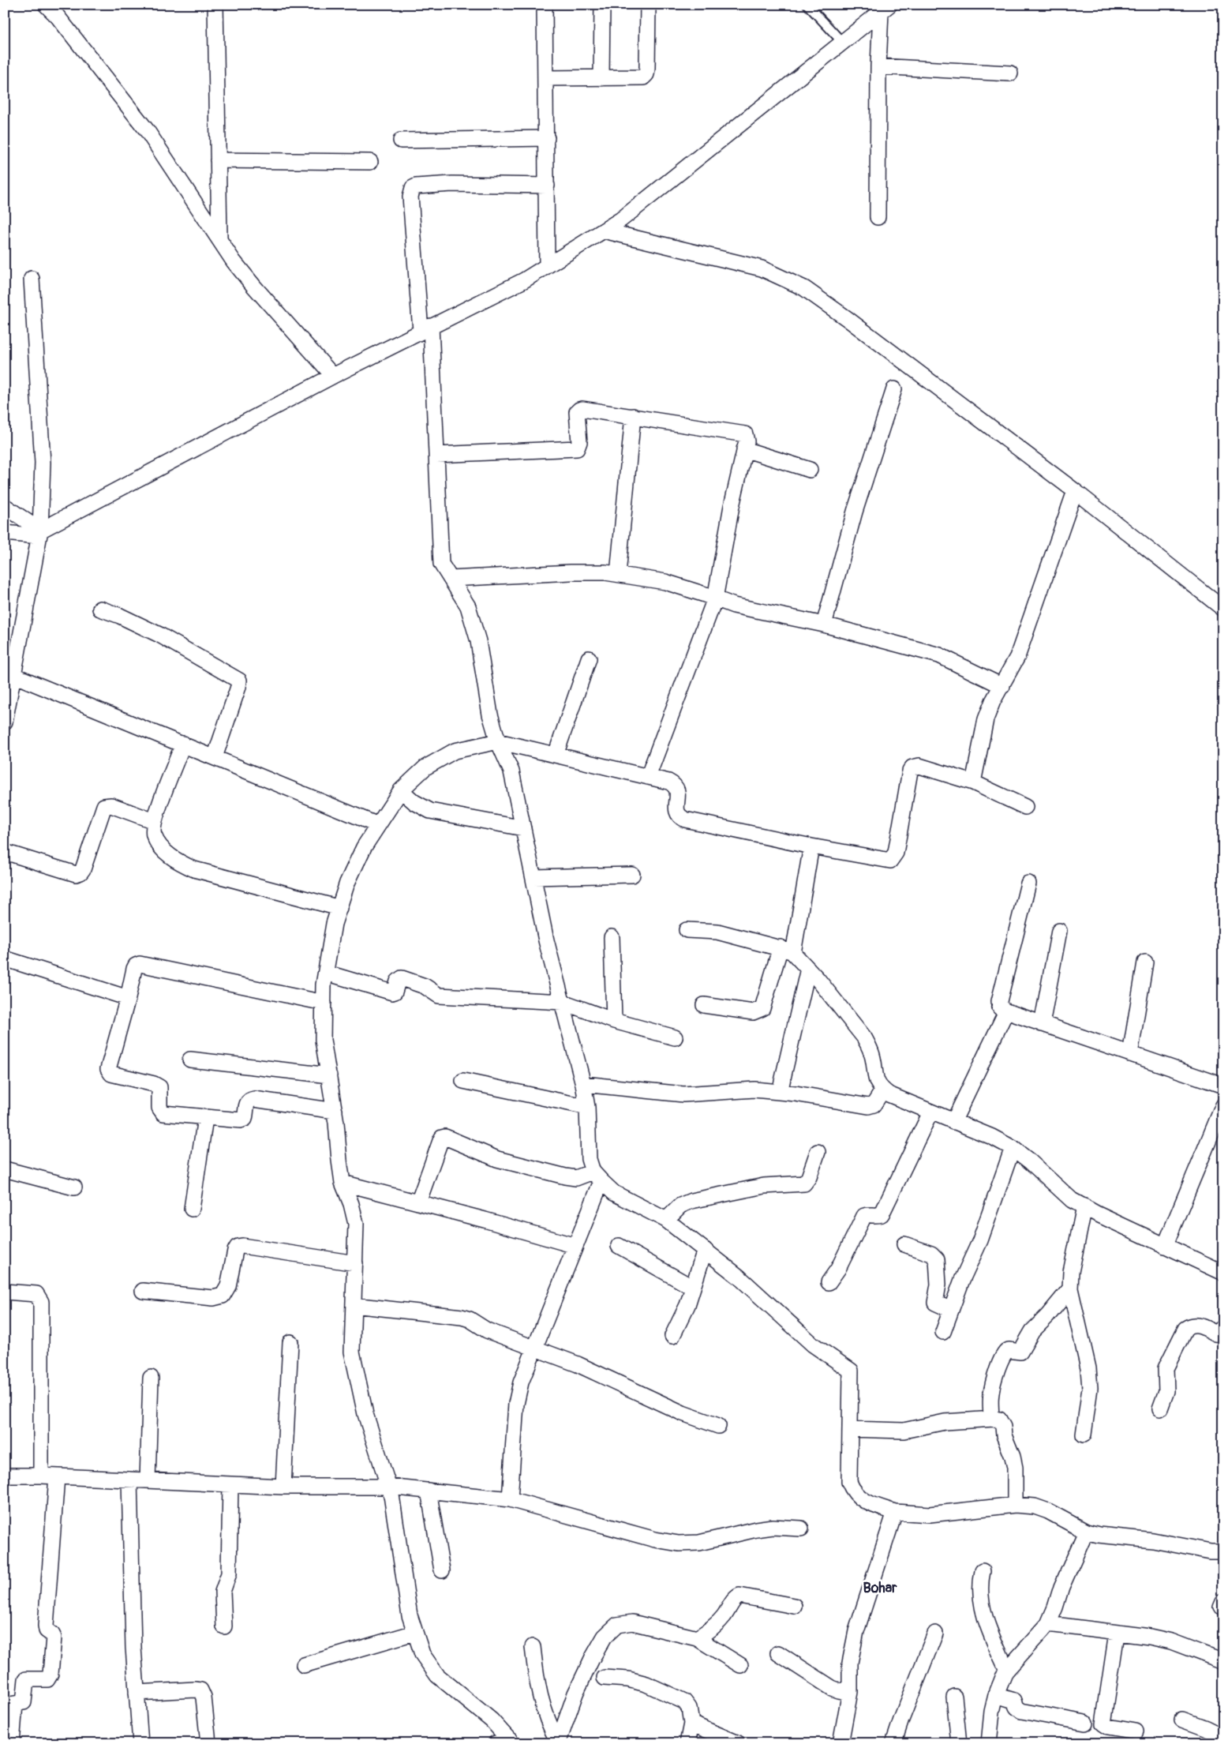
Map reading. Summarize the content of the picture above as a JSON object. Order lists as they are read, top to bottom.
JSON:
{
  "districts": ["Bohar"]
}
